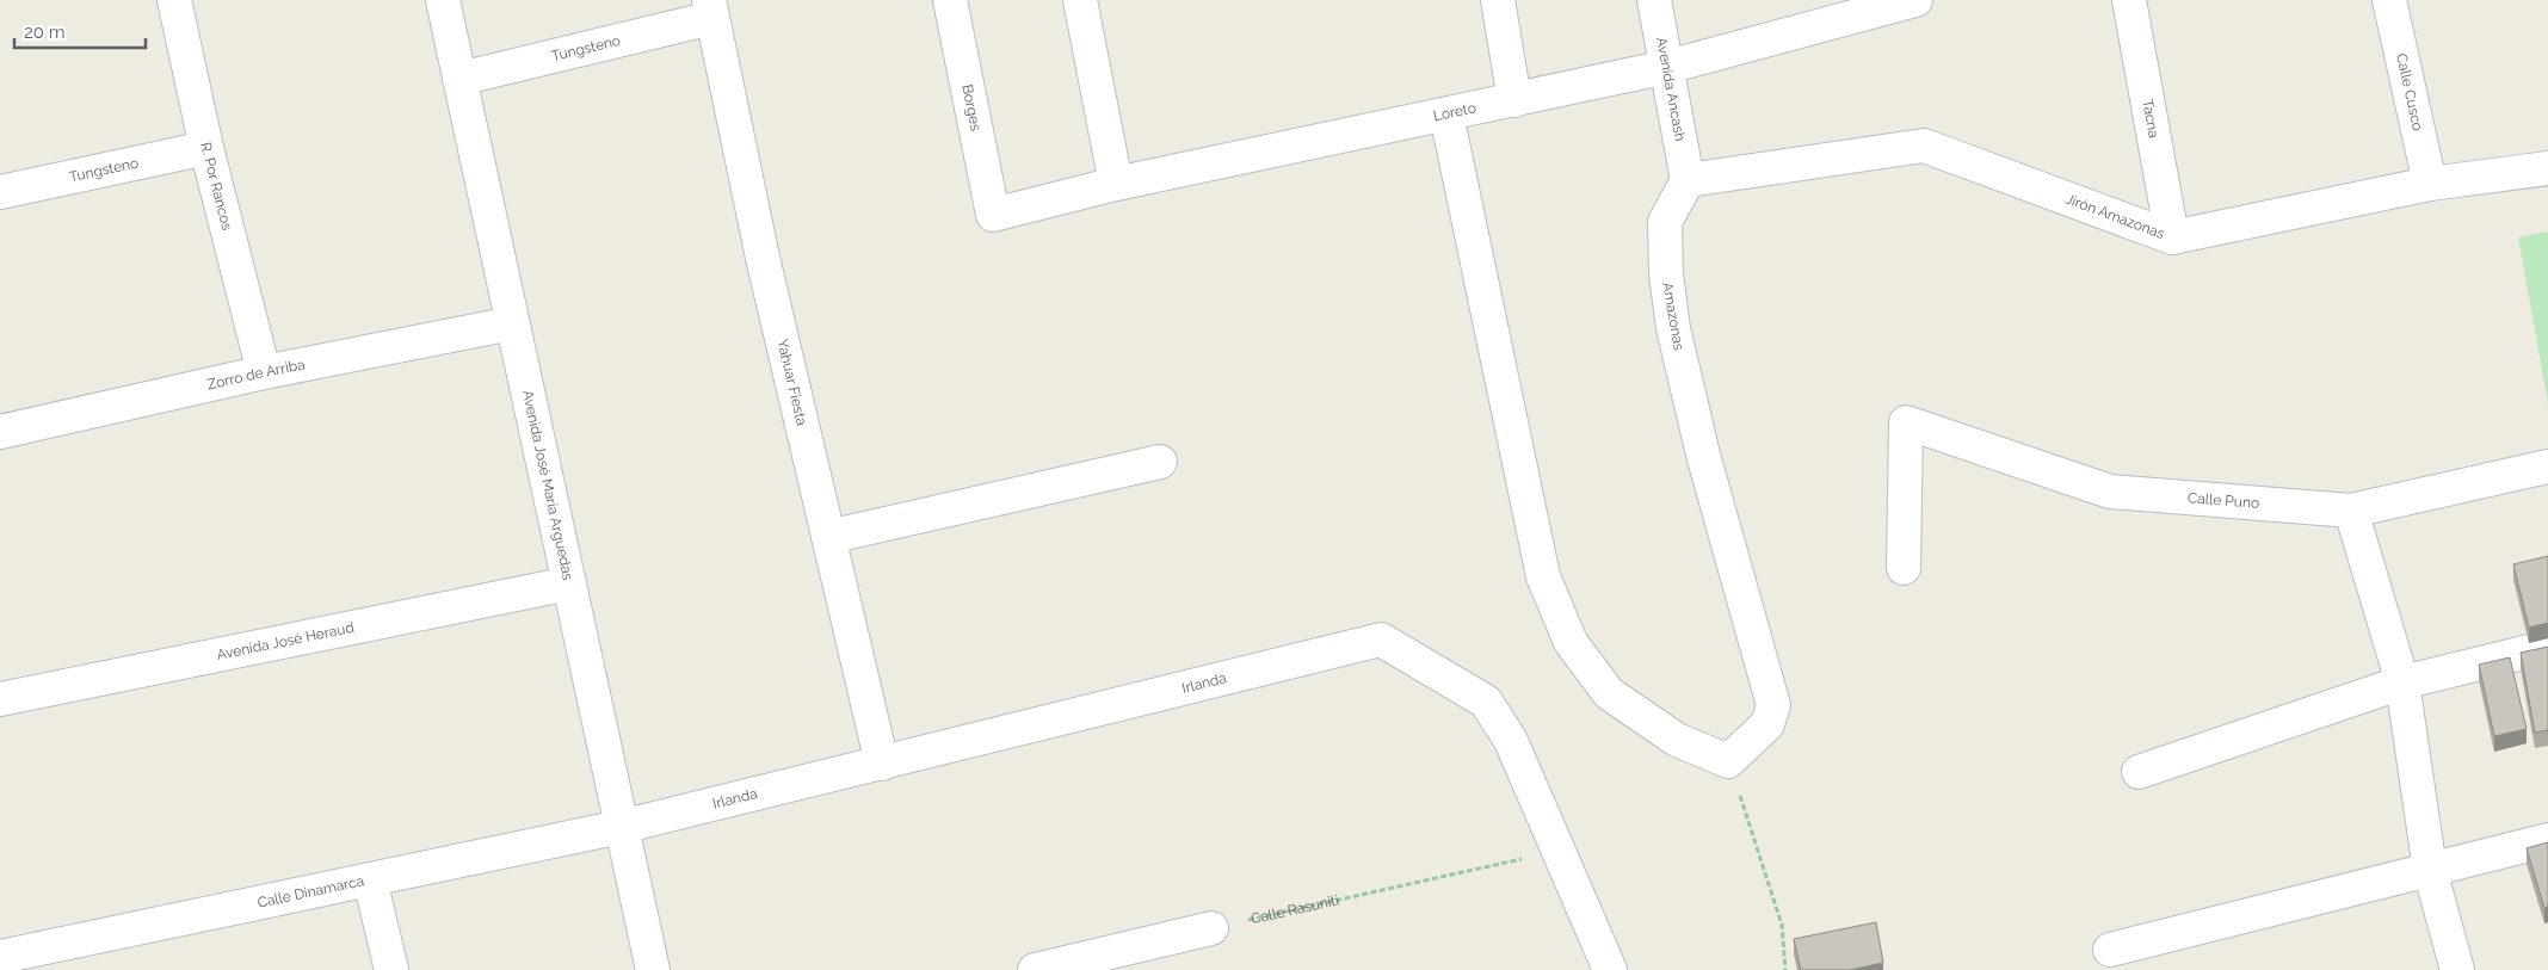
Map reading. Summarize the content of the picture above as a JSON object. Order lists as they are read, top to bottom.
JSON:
{
  "streets": {
    "street": [
      "Tungsteno",
      "Avenida Ancash",
      "Calle Cusco",
      "Borges",
      "Loreto",
      "Tacna",
      "R. Por Rancos",
      "Jirón Amazonas",
      "Amazonas",
      "Zorro de Arriba",
      "Yahuar Fiesta",
      "Avenida José María Arguedas",
      "Calle Puno",
      "Avenida José Heraud",
      "Irlanda",
      "Calle Dinamarca"
    ],
    "path": ["Calle Rasuniti"]
  },
  "crossings": [
    ["Tungsteno", "R. Por Rancos"],
    ["Tungsteno", "Yahuar Fiesta"],
    ["Tungsteno", "Avenida José María Arguedas"],
    ["Avenida Ancash", "Loreto"],
    ["Avenida Ancash", "Jirón Amazonas"],
    ["Avenida Ancash", "Amazonas"],
    ["Calle Cusco", "Jirón Amazonas"],
    ["Borges", "Loreto"],
    ["Tacna", "Jirón Amazonas"],
    ["R. Por Rancos", "Zorro de Arriba"],
    ["Jirón Amazonas", "Amazonas"],
    ["Zorro de Arriba", "Avenida José María Arguedas"],
    ["Yahuar Fiesta", "Irlanda"],
    ["Avenida José María Arguedas", "Avenida José Heraud"],
    ["Avenida José María Arguedas", "Irlanda"],
    ["Avenida José María Arguedas", "Calle Dinamarca"],
    ["Irlanda", "Calle Dinamarca"],
    ["Irlanda", "Calle Rasuniti"]
  ],
  "scale_bar": "20 m"
}
